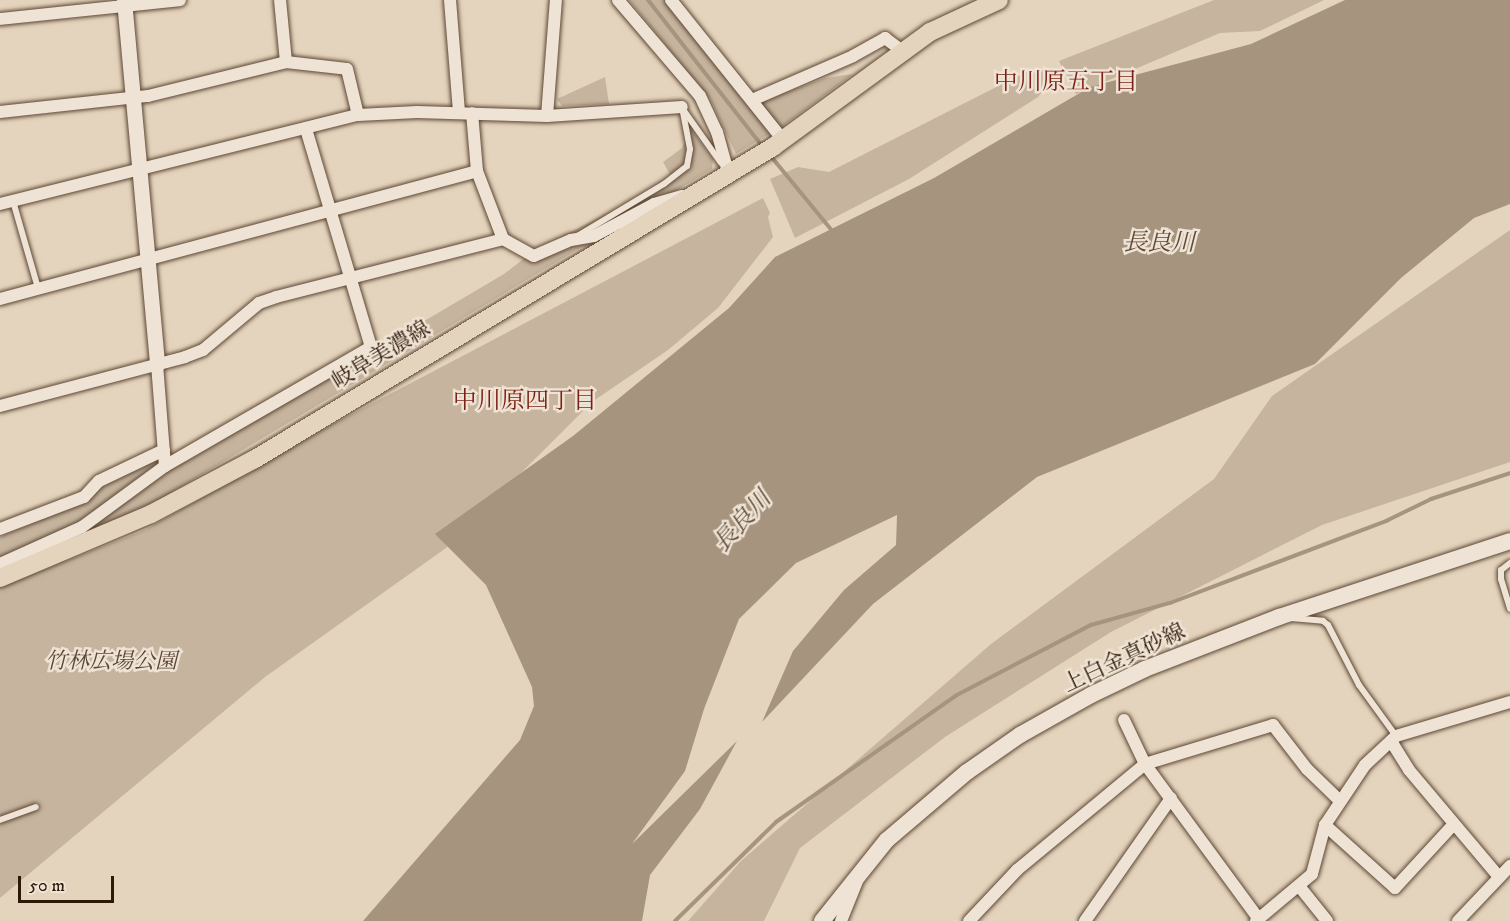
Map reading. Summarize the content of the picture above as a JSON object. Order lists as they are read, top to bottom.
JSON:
{
  "streets": {
    "main road": ["岐阜美濃線", "上白金真砂線"]
  },
  "districts": ["中川原五丁目", "中川原四丁目"],
  "water": ["長良川"],
  "parks": ["竹林広場公園"],
  "scale_bar": "50 m"
}
